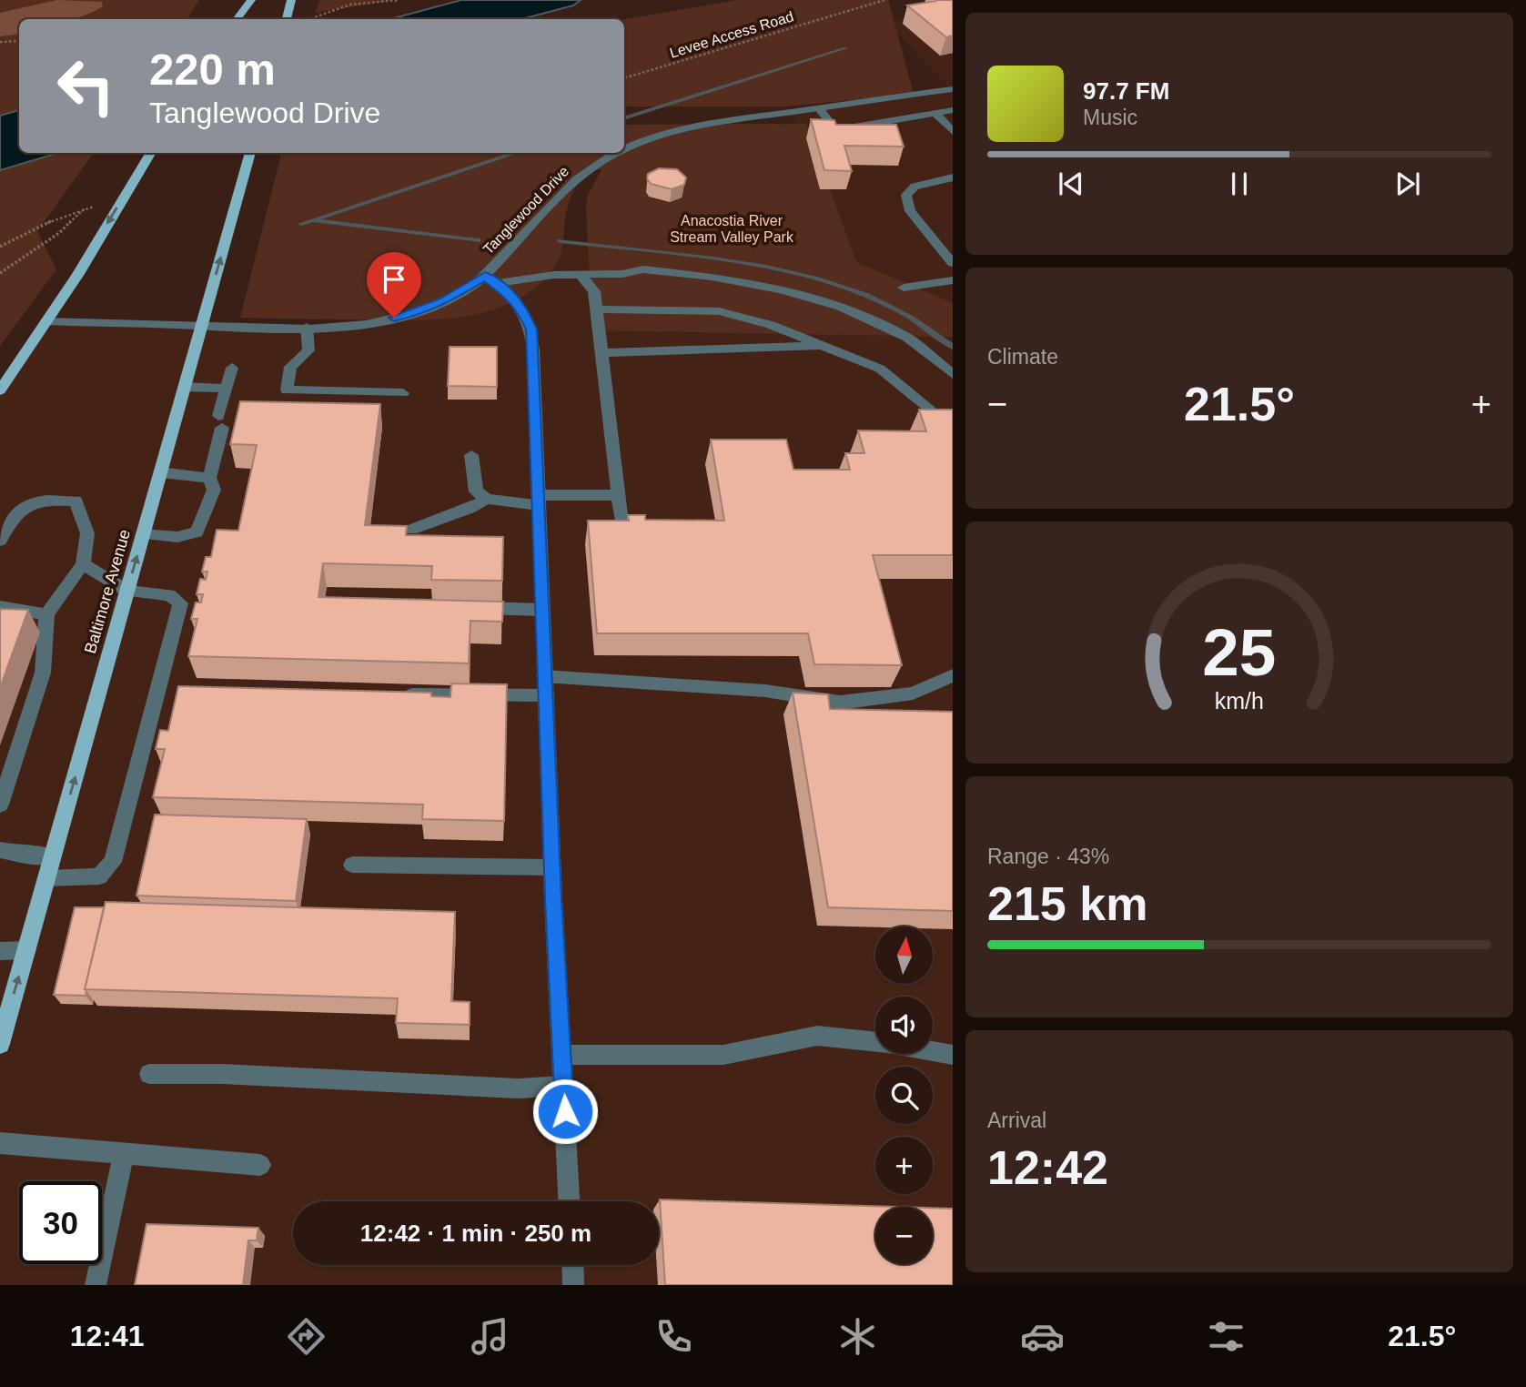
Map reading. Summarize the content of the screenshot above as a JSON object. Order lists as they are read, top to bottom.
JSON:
{
  "streets": {
    "main road": ["Baltimore Avenue"],
    "street": ["Tanglewood Drive"],
    "path": ["Levee Access Road"]
  },
  "crossings": [
    ["Tanglewood Drive", "Baltimore Avenue"]
  ],
  "one_way": ["Baltimore Avenue"],
  "parks": ["Anacostia River Stream Valley Park"],
  "north": "top",
  "page": {
    "turn": ["220 m", "Tanglewood Drive"],
    "song": ["97.7 FM", "Music"],
    "tile": [
      "Climate",
      ["Range · 43%", "215 km"],
      ["Arrival", "12:42"]
    ],
    "heat": ["−", "21.5°", "+"],
    "map_buttons": ["+", "−"],
    "limit": "30",
    "trip": "12:42 · 1 min · 250 m",
    "tabs": ["12:41", "21.5°"],
    "gauge": ["25", "km/h"]
  }
}
